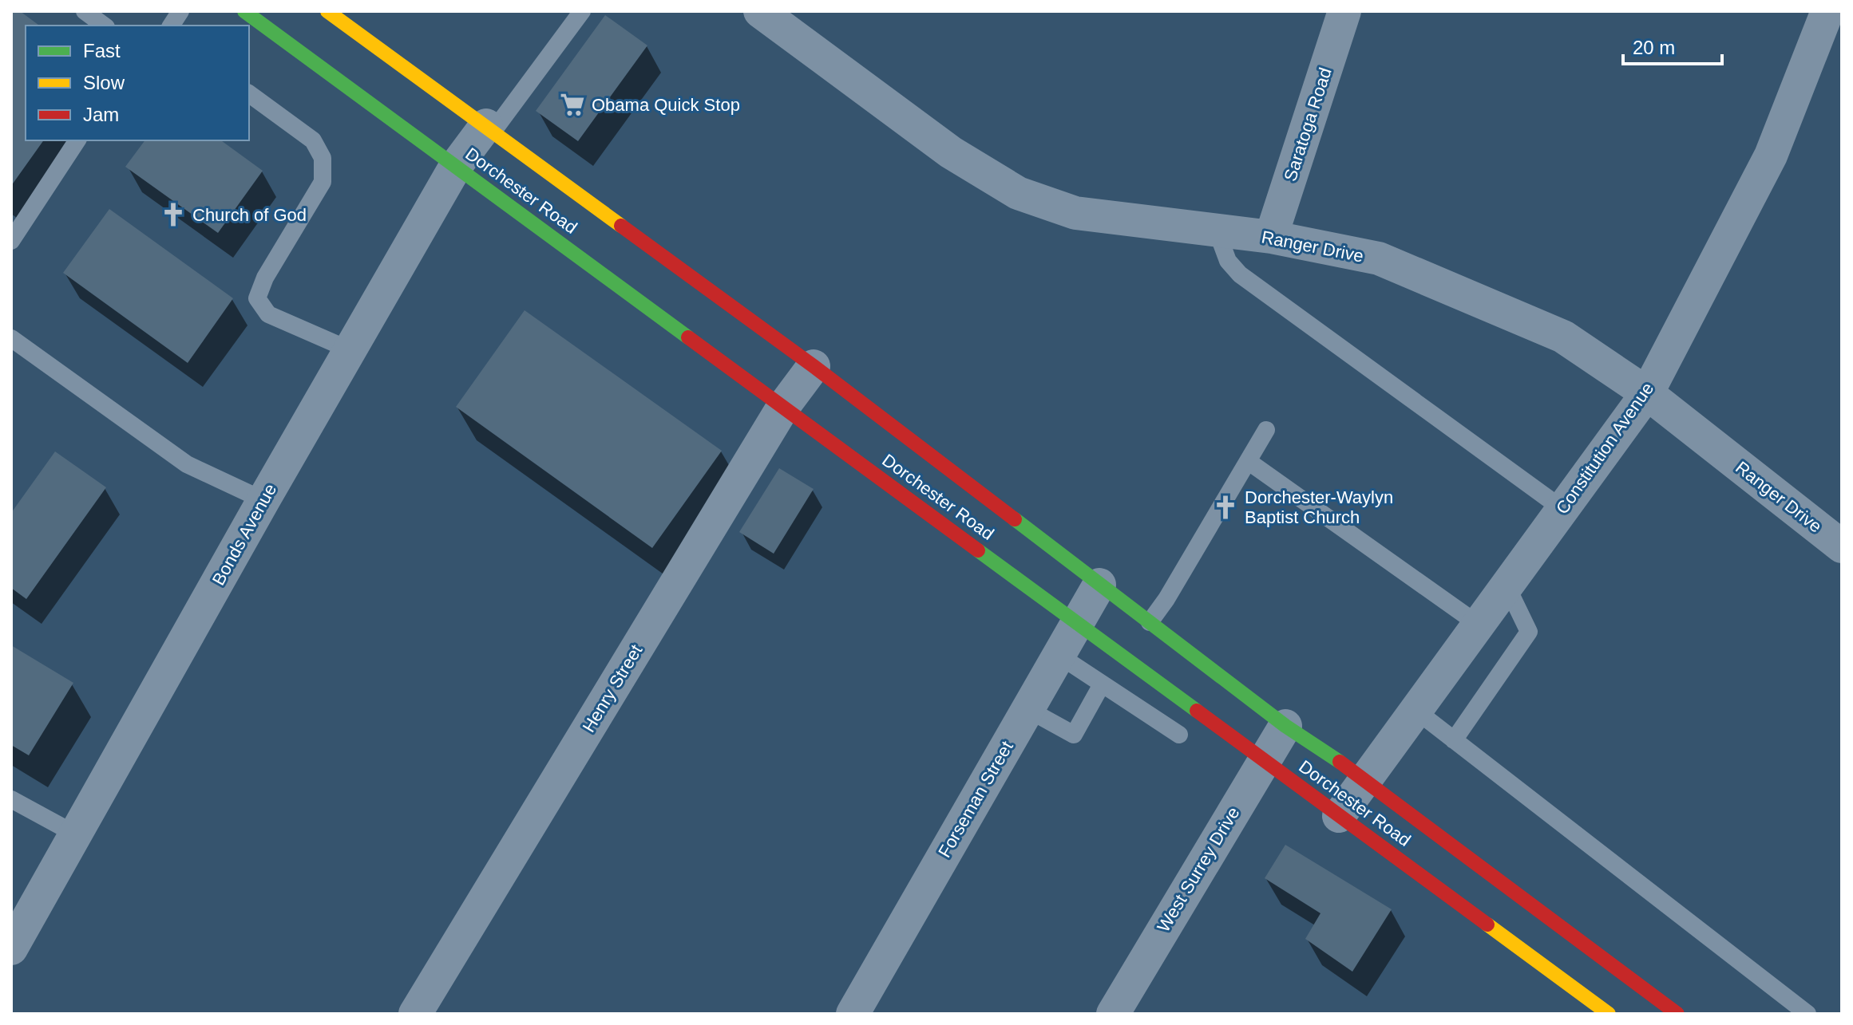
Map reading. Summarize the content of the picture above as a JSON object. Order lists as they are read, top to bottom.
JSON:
{
  "streets": {
    "main road": ["Dorchester Road"],
    "street": [
      "Saratoga Road",
      "Ranger Drive",
      "Constitution Avenue",
      "Bonds Avenue",
      "Henry Street",
      "Forseman Street",
      "West Surrey Drive"
    ]
  },
  "crossings": [
    ["Saratoga Road", "Ranger Drive"],
    ["Dorchester Road", "Constitution Avenue"],
    ["Dorchester Road", "Bonds Avenue"],
    ["Dorchester Road", "Henry Street"],
    ["Dorchester Road", "Forseman Street"],
    ["Dorchester Road", "West Surrey Drive"],
    ["Ranger Drive", "Constitution Avenue"]
  ],
  "places": {
    "supermarket": ["Obama Quick Stop"],
    "church": ["Church of God", "Dorchester-Waylyn Baptist Church"]
  },
  "legend": ["Fast", "Slow", "Jam"],
  "scale_bar": "20 m"
}
